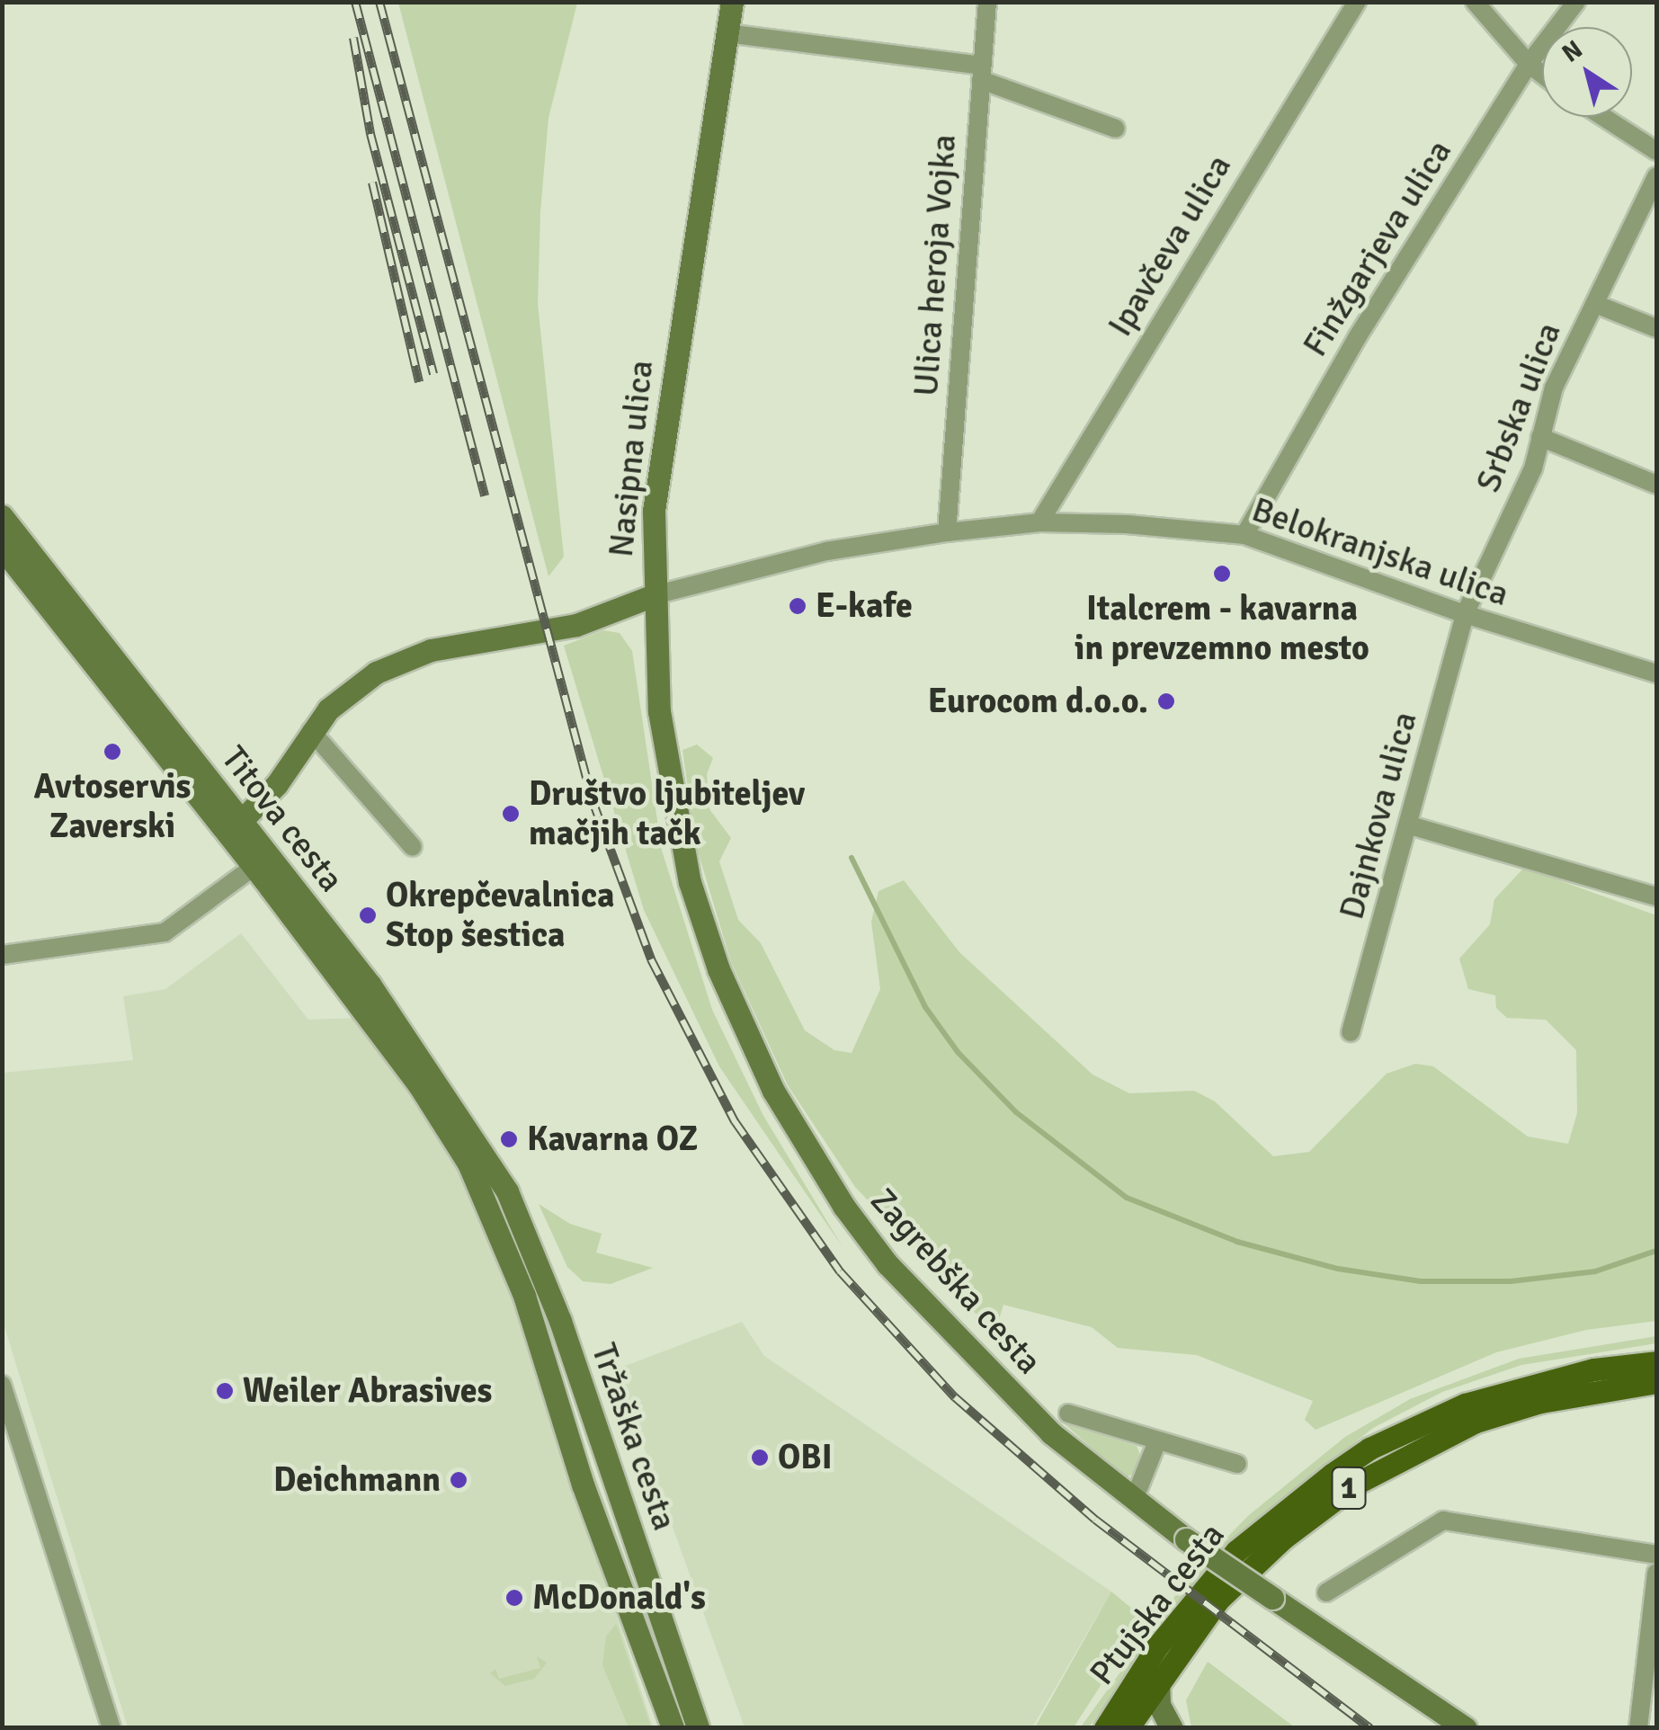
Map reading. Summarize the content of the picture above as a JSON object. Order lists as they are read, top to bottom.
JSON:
{
  "streets": {
    "main road": [
      "Nasipna ulica",
      "Titova cesta",
      "Zagrebška cesta",
      "Tržaška cesta",
      "1",
      "Ptujska cesta"
    ],
    "street": [
      "Ipavčeva ulica",
      "Finžgarjeva ulica",
      "Ulica heroja Vojka",
      "Srbska ulica",
      "Belokranjska ulica",
      "Dajnkova ulica"
    ]
  },
  "crossings": [
    ["Ipavčeva ulica", "Belokranjska ulica"],
    ["Finžgarjeva ulica", "Belokranjska ulica"],
    ["Ulica heroja Vojka", "Belokranjska ulica"],
    ["Srbska ulica", "Belokranjska ulica"],
    ["Srbska ulica", "Dajnkova ulica"],
    ["Nasipna ulica", "Belokranjska ulica"],
    ["Nasipna ulica", "Titova cesta"],
    ["Nasipna ulica", "Zagrebška cesta"],
    ["Belokranjska ulica", "Dajnkova ulica"],
    ["Belokranjska ulica", "Zagrebška cesta"],
    ["Titova cesta", "Tržaška cesta"]
  ],
  "places": [
    "Italcrem - kavarna in prevzemno mesto",
    "E-kafe",
    "Eurocom d.o.o.",
    "Avtoservis Zaverski",
    "Društvo ljubiteljev mačjih tačk",
    "Okrepčevalnica Stop šestica",
    "Kavarna OZ",
    "Weiler Abrasives",
    "OBI",
    "Deichmann",
    "McDonald's"
  ],
  "north": "top left"
}
